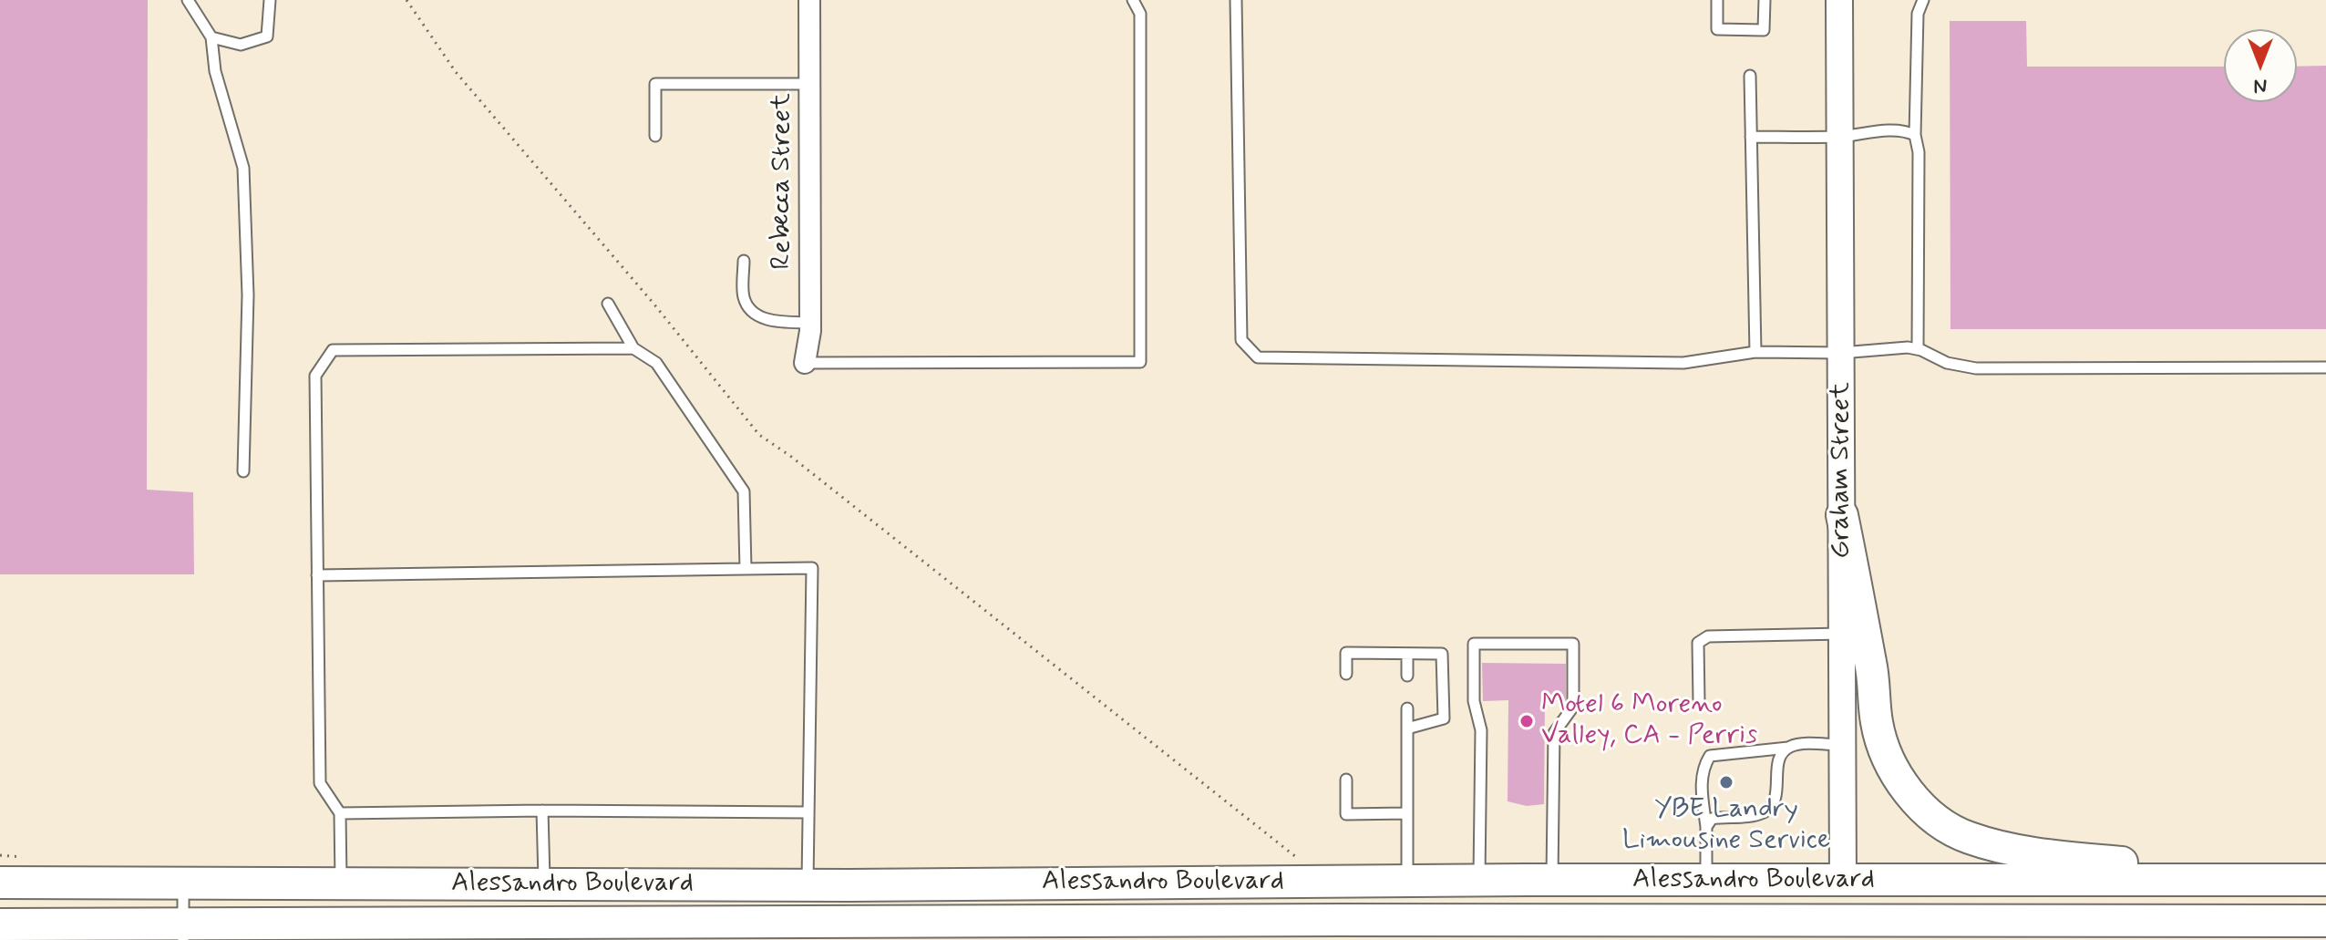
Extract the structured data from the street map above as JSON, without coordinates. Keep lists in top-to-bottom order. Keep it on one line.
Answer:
{"streets":{"main road":["Graham Street","Alessandro Boulevard"],"street":["Rebecca Street"]},"crossings":[["Graham Street","Alessandro Boulevard"]],"places":["Motel 6 Moreno Valley, CA - Perris","YBE Landry Limousine Service"],"north":"bottom"}
